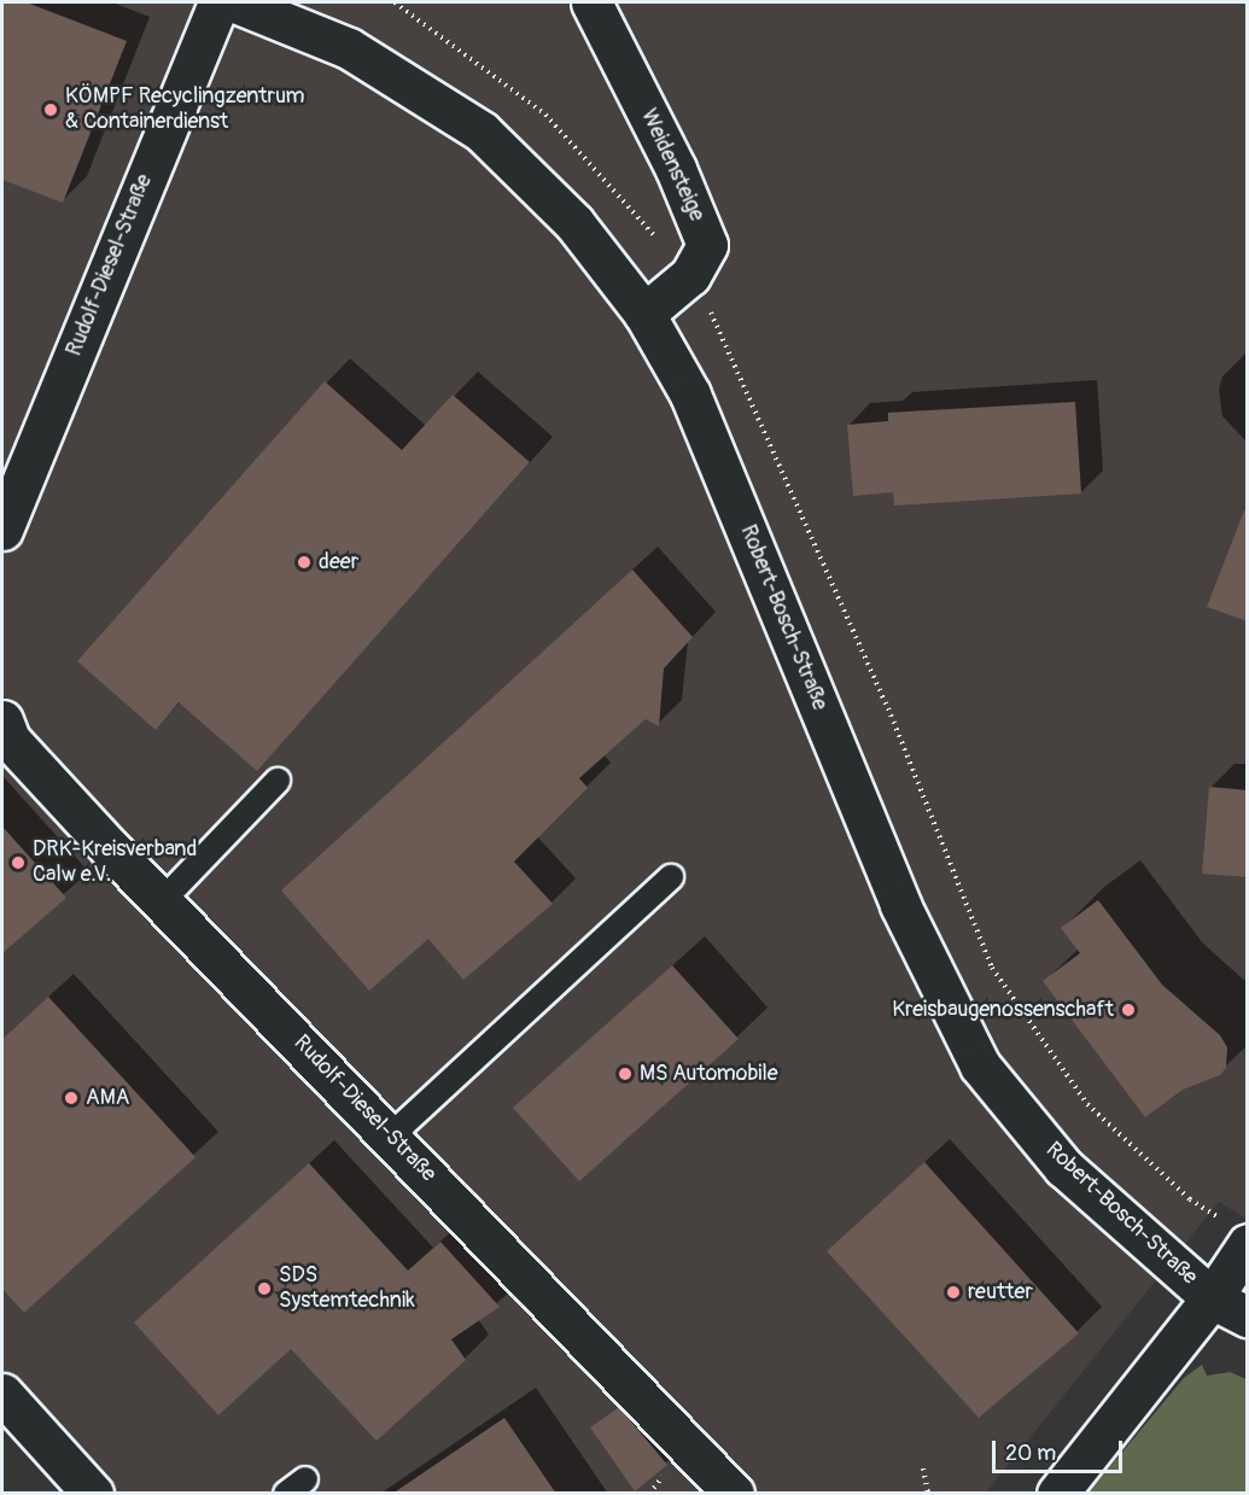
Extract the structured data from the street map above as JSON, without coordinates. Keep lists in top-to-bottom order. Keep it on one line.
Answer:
{"streets":{"street":["Weidensteige","Rudolf-Diesel-Straße","Robert-Bosch-Straße"]},"crossings":[["Weidensteige","Robert-Bosch-Straße"]],"places":["KÖMPF Recyclingzentrum & Containerdienst","deer","DRK-Kreisverband Calw e.V.","Kreisbaugenossenschaft","MS Automobile","AMA","SDS Systemtechnik","reutter"],"scale_bar":"20 m"}
